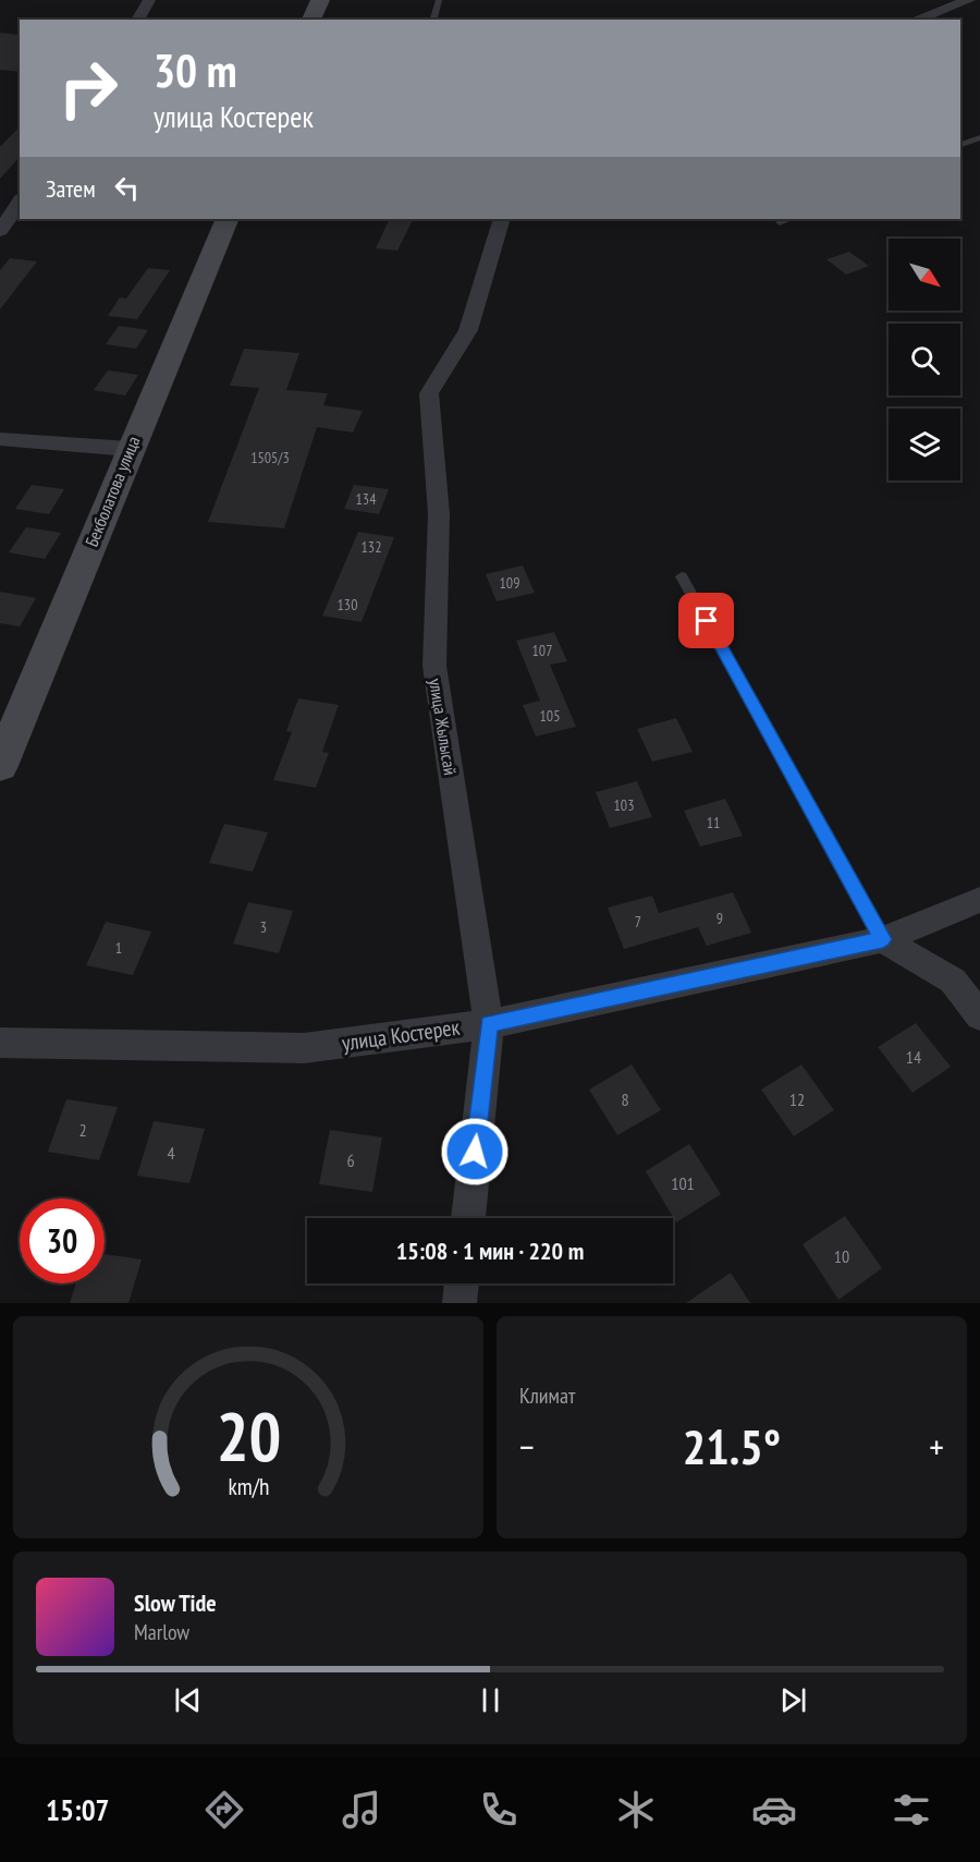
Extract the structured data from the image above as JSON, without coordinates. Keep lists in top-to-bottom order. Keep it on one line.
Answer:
{"streets":{"street":["Бекболатова улица","улица Жылысай","улица Костерек"]},"crossings":[["улица Жылысай","улица Костерек"]],"house_numbers":["1505/3","134","132","109","130","107","105","103","11","9","7","3","1","14","8","12","2","4","6","101","10"],"north":"bottom right","page":{"turn":["30 m","улица Костерек"],"then":"Затем","limit":"30","trip":"15:08 · 1 мин · 220 m","tile":"Климат","heat":["−","21.5°","+"],"song":["Slow Tide","Marlow"],"tabs":"15:07","gauge":["20","km/h"]}}
